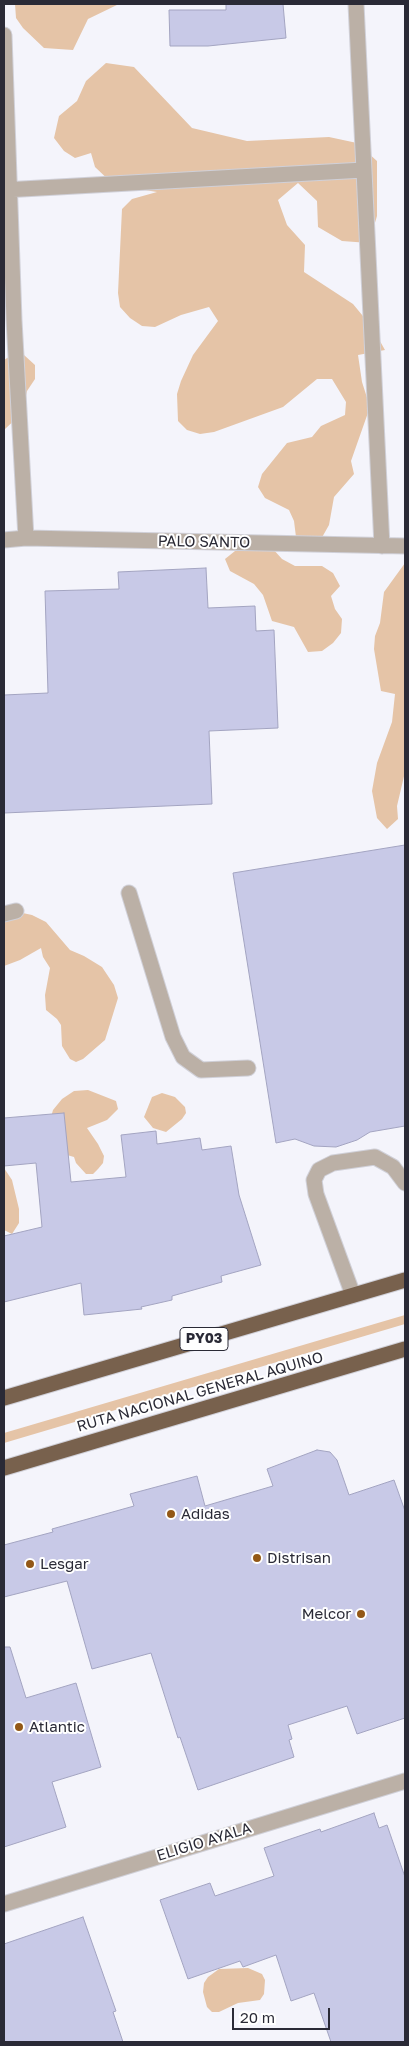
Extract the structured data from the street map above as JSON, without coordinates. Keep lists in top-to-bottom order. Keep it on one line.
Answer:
{"streets":{"highway":["PY03","RUTA NACIONAL GENERAL AQUINO"],"street":["PALO SANTO","ELIGIO AYALA"]},"places":["Adidas","Distrisan","Lesgar","Melcor","Atlantic"],"scale_bar":"20 m"}
